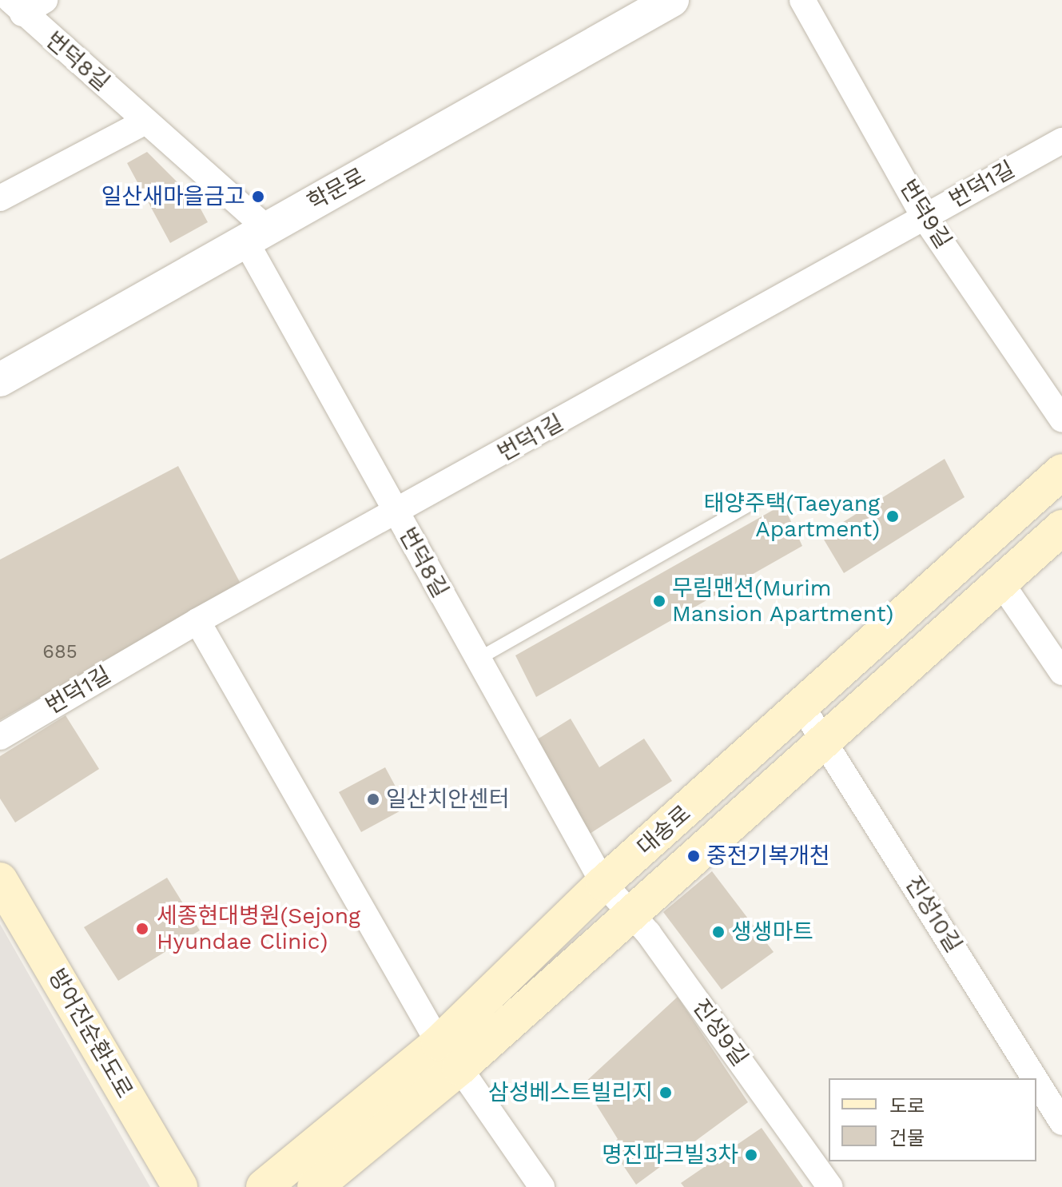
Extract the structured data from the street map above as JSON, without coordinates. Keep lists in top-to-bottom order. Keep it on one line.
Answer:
{"streets":{"main road":["대송로","방어진순환도로"],"street":["번덕8길","번덕1길","학문로","번덕9길","진성10길","진성9길"]},"crossings":[["번덕8길","번덕1길"],["번덕8길","학문로"],["번덕8길","대송로"],["번덕8길","진성9길"],["번덕1길","번덕9길"],["대송로","진성10길"],["대송로","진성9길"]],"places":["일산새마을금고","태양주택(Taeyang Apartment)","무림맨션(Murim Mansion Apartment)","일산치안센터","중전기복개천","세종현대병원(Sejong Hyundae Clinic)","생생마트","삼성베스트빌리지","명진파크빌3차"],"house_numbers":["685"],"legend":["도로","건물"]}
